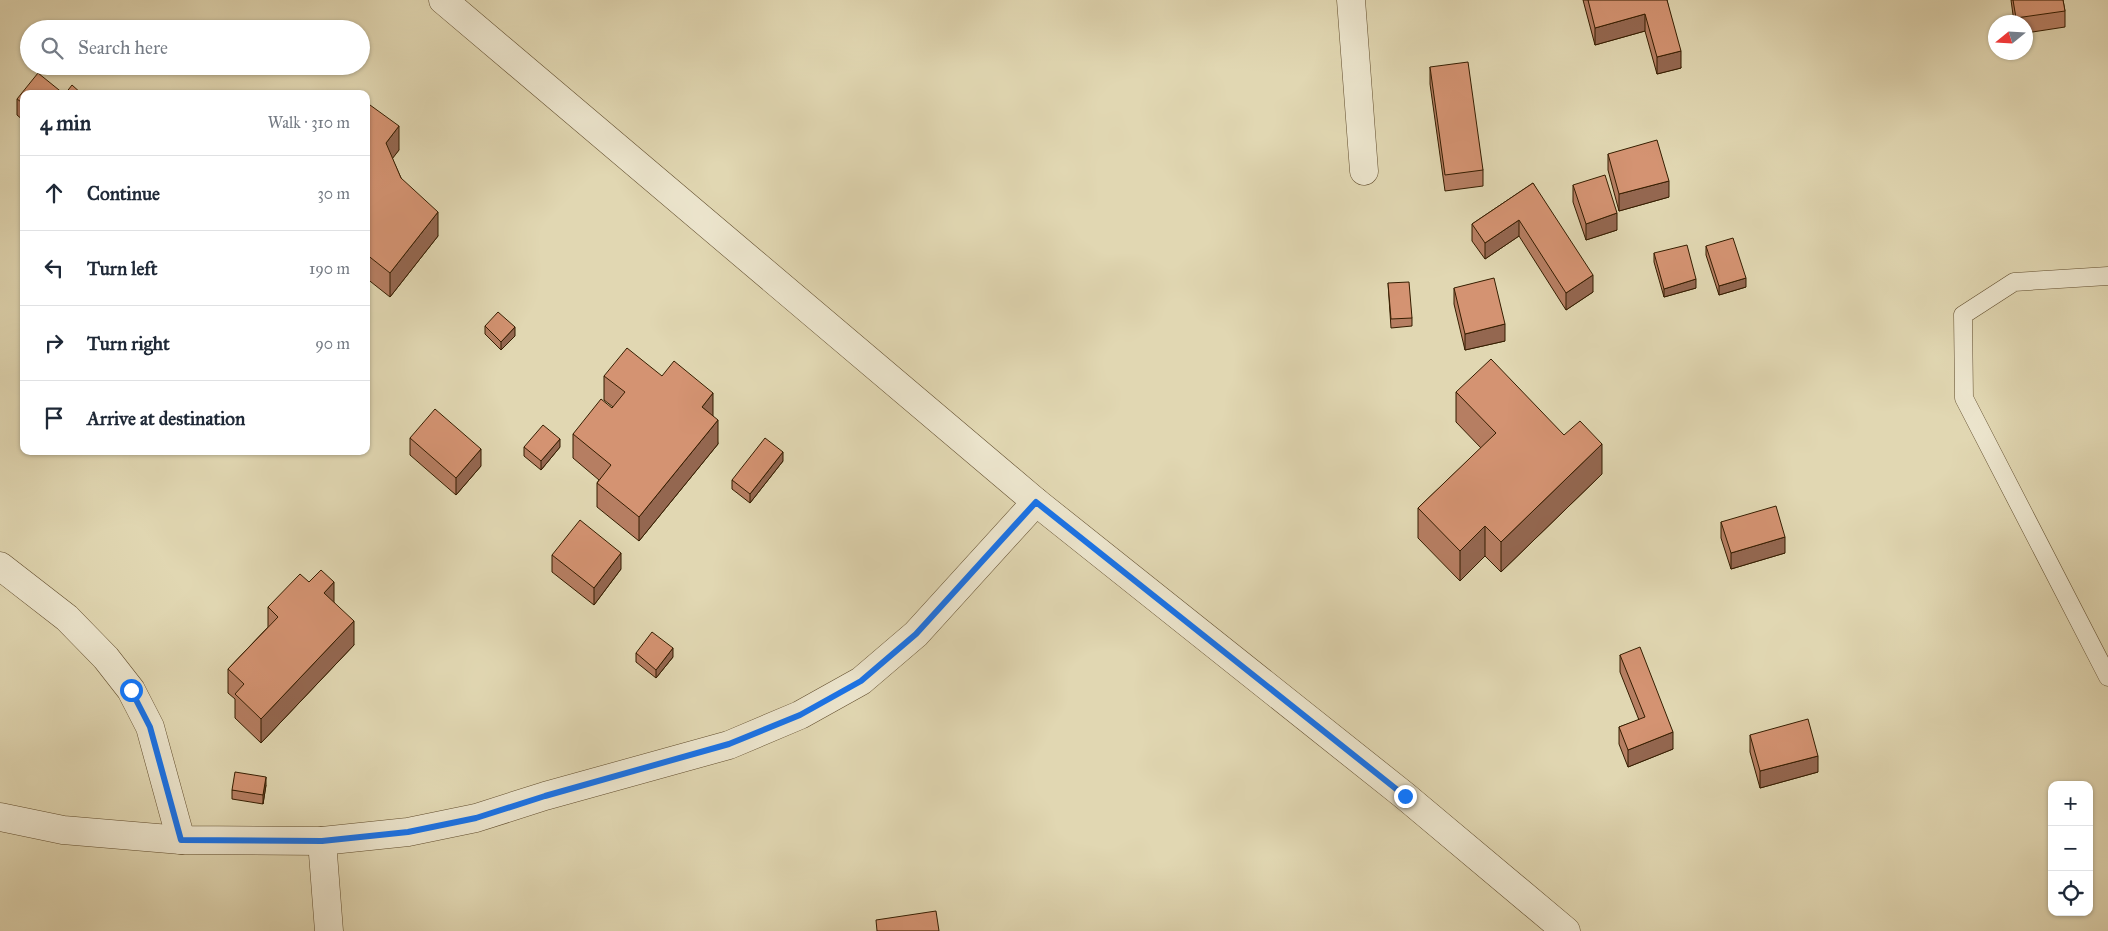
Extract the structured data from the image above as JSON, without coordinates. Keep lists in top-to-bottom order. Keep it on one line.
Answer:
{"north":"left","page":{"search":"Search here","heading":["4 min","Walk · 310 m"],"list":[["Continue","30 m"],["Turn left","190 m"],["Turn right","90 m"],"Arrive at destination"],"map_buttons":["+","−"]}}
